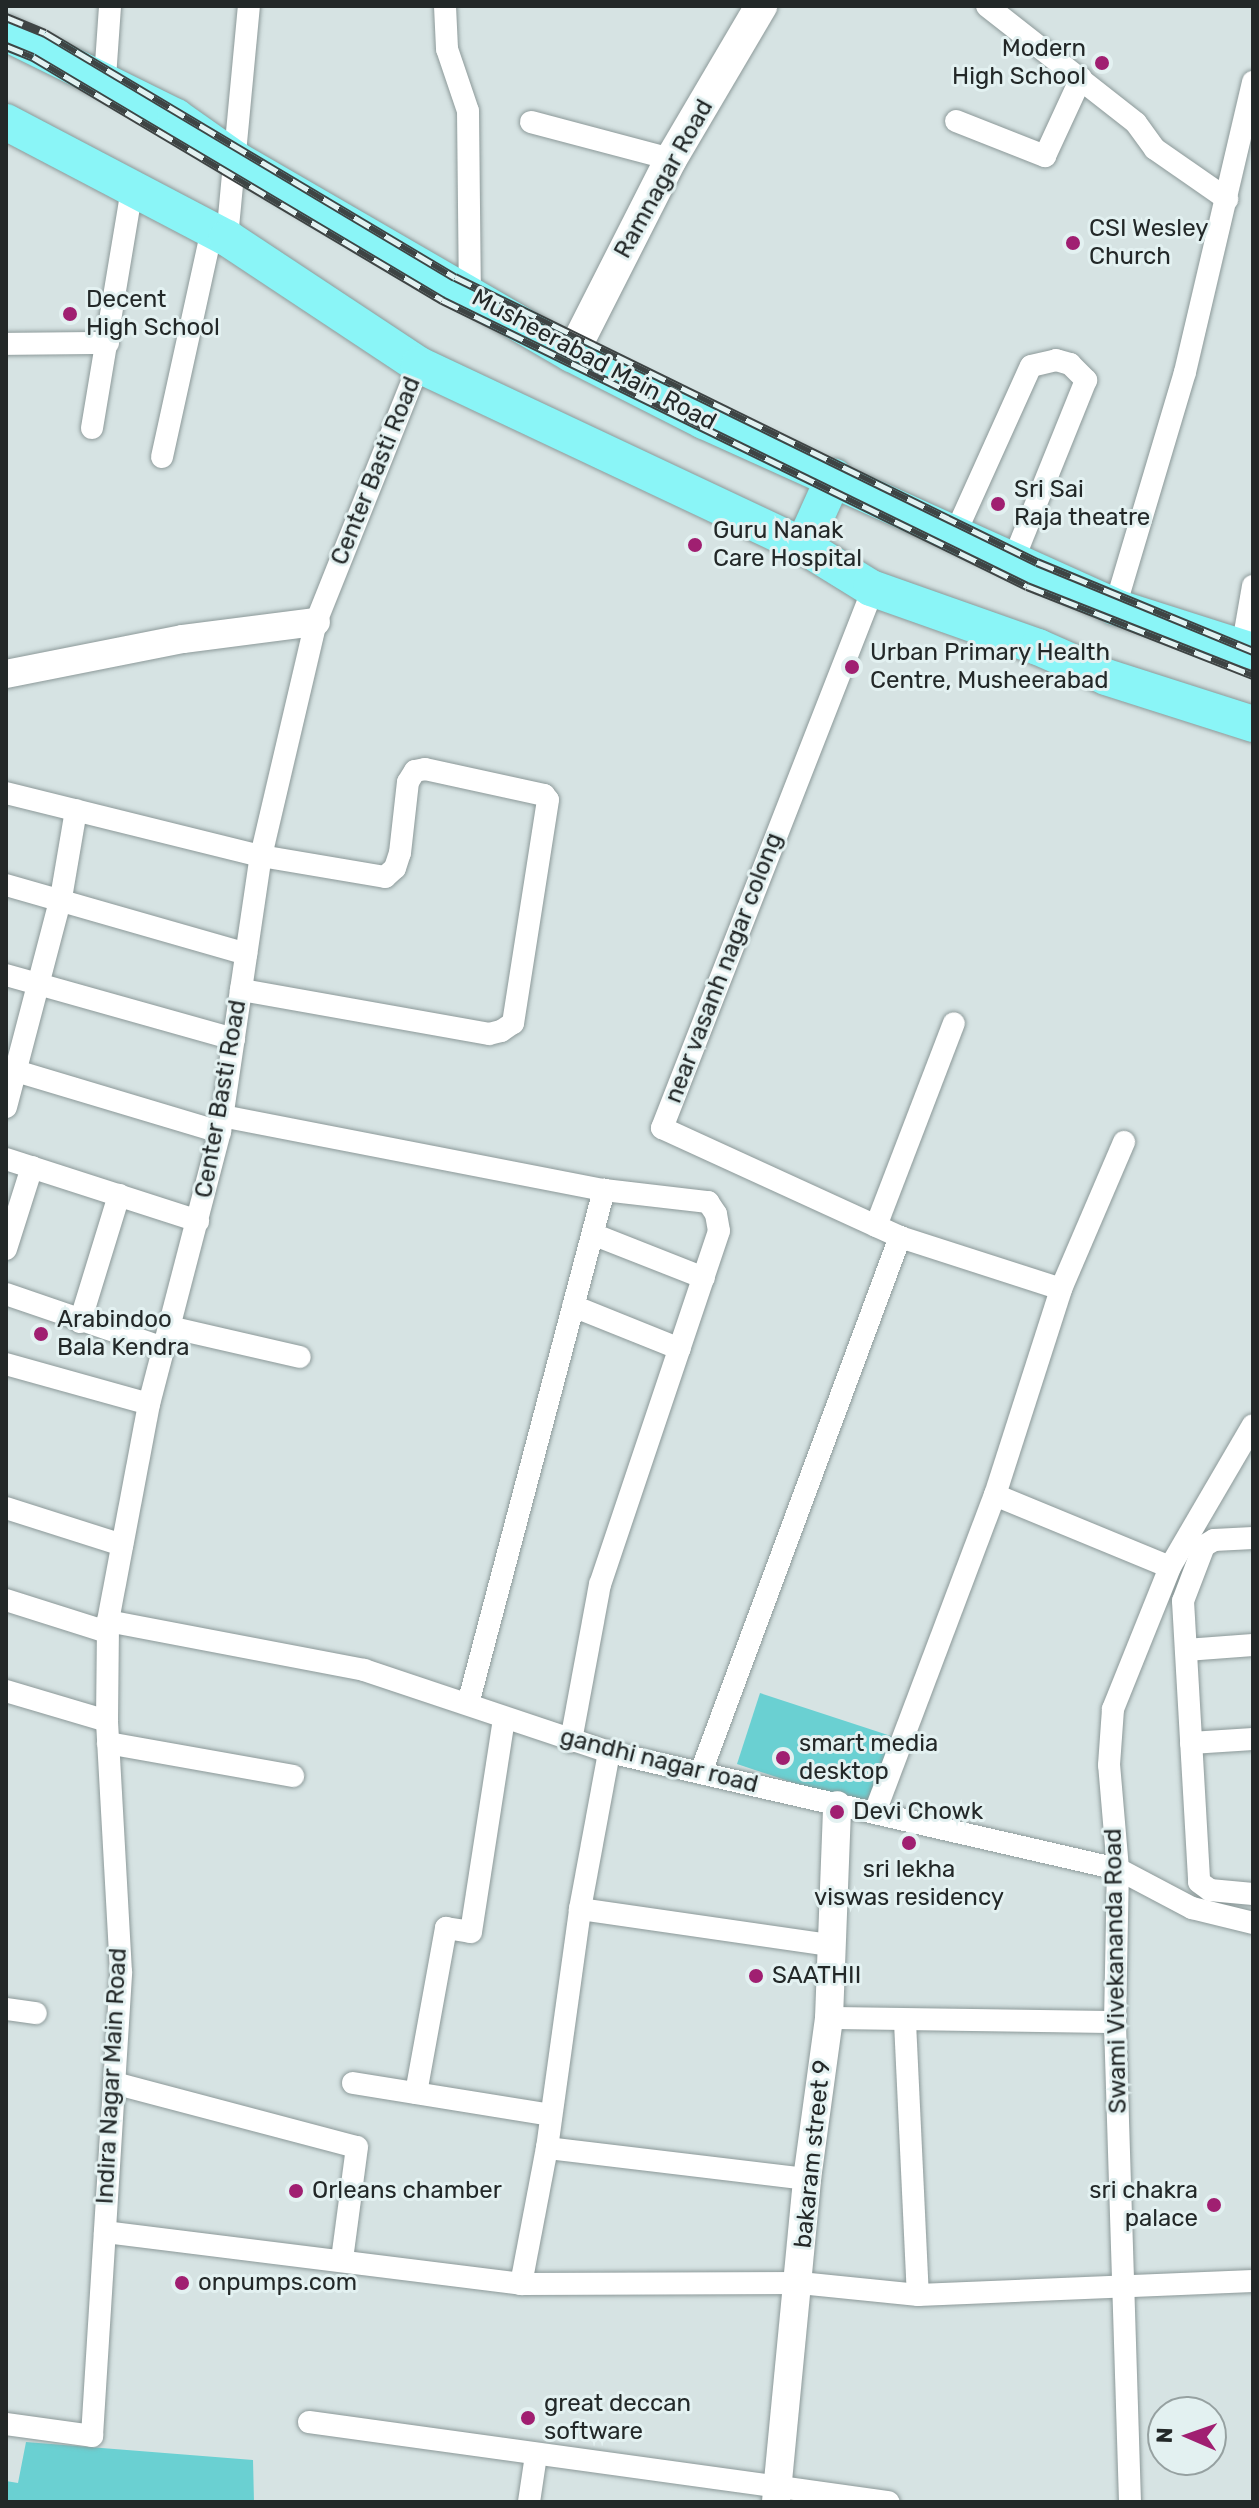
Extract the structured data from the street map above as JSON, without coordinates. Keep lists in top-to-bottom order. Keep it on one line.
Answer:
{"streets":{"main road":["Ramnagar Road","Musheerabad Main Road"],"street":["Center Basti Road","near vasanh nagar colong","gandhi nagar road","Swami Vivekananda Road","Indira Nagar Main Road","bakaram street 9"]},"crossings":[["Ramnagar Road","Musheerabad Main Road"],["Center Basti Road","gandhi nagar road"],["Center Basti Road","Indira Nagar Main Road"],["gandhi nagar road","Swami Vivekananda Road"],["gandhi nagar road","Indira Nagar Main Road"],["gandhi nagar road","bakaram street 9"]],"places":["Modern High School","CSI Wesley Church","Decent High School","Sri Sai Raja theatre","Guru Nanak Care Hospital","Urban Primary Health Centre, Musheerabad","Arabindoo Bala Kendra","smart media desktop","Devi Chowk","sri lekha viswas residency","SAATHII","Orleans chamber","sri chakra palace","onpumps.com","great deccan software"],"north":"left"}
